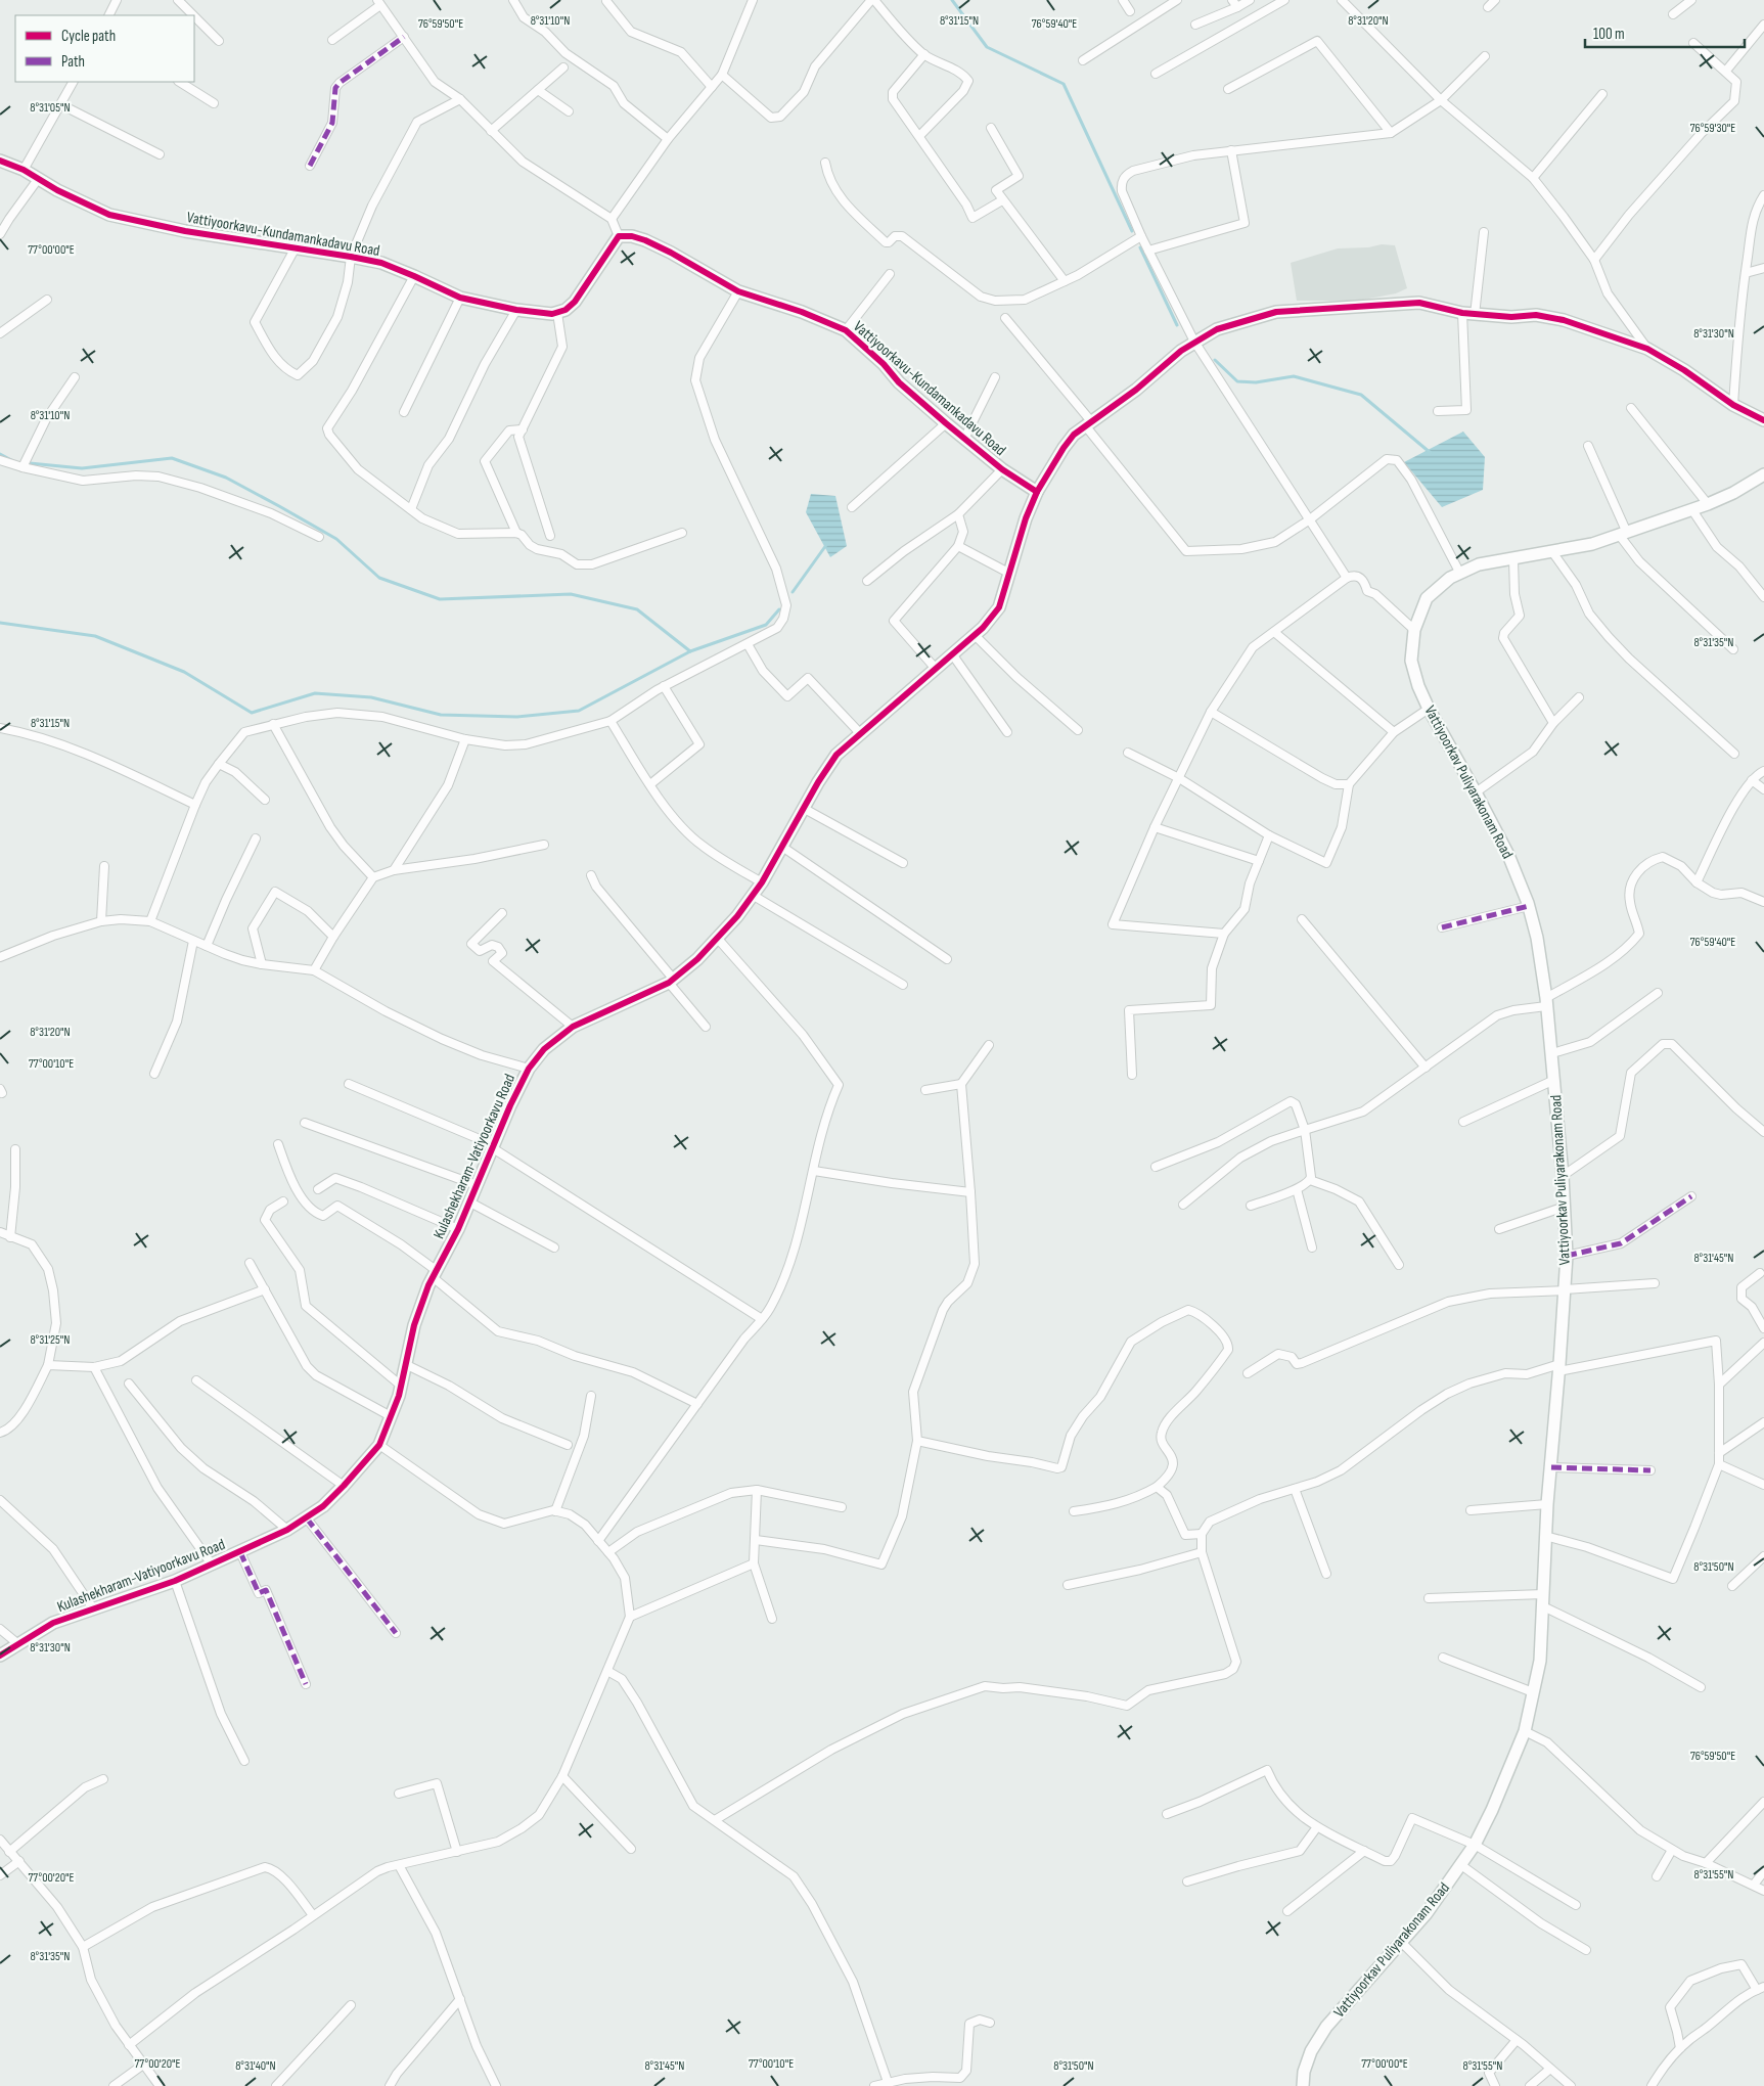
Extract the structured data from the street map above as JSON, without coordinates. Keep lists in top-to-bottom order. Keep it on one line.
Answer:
{"streets":{"street":["Vattiyoorkavu-Kundamankadavu Road","Vattiyoorkav Puliyarakonam Road","Kulashekharam-Vatiyoorkavu Road"]},"crossings":[["Vattiyoorkavu-Kundamankadavu Road","Kulashekharam-Vatiyoorkavu Road"]],"legend":["Cycle path","Path"],"scale_bar":"100 m","coordinates":["8°31'10\"N","8°31'15\"N","8°31'20\"N","76°59'50\"E","76°59'40\"E","8°31'05\"N","76°59'30\"E","77°00'00\"E","8°31'30\"N","8°31'35\"N","77°00'10\"E","8°31'45\"N","8°31'25\"N","8°31'50\"N","8°31'55\"N","77°00'20\"E","8°31'40\"N"]}
